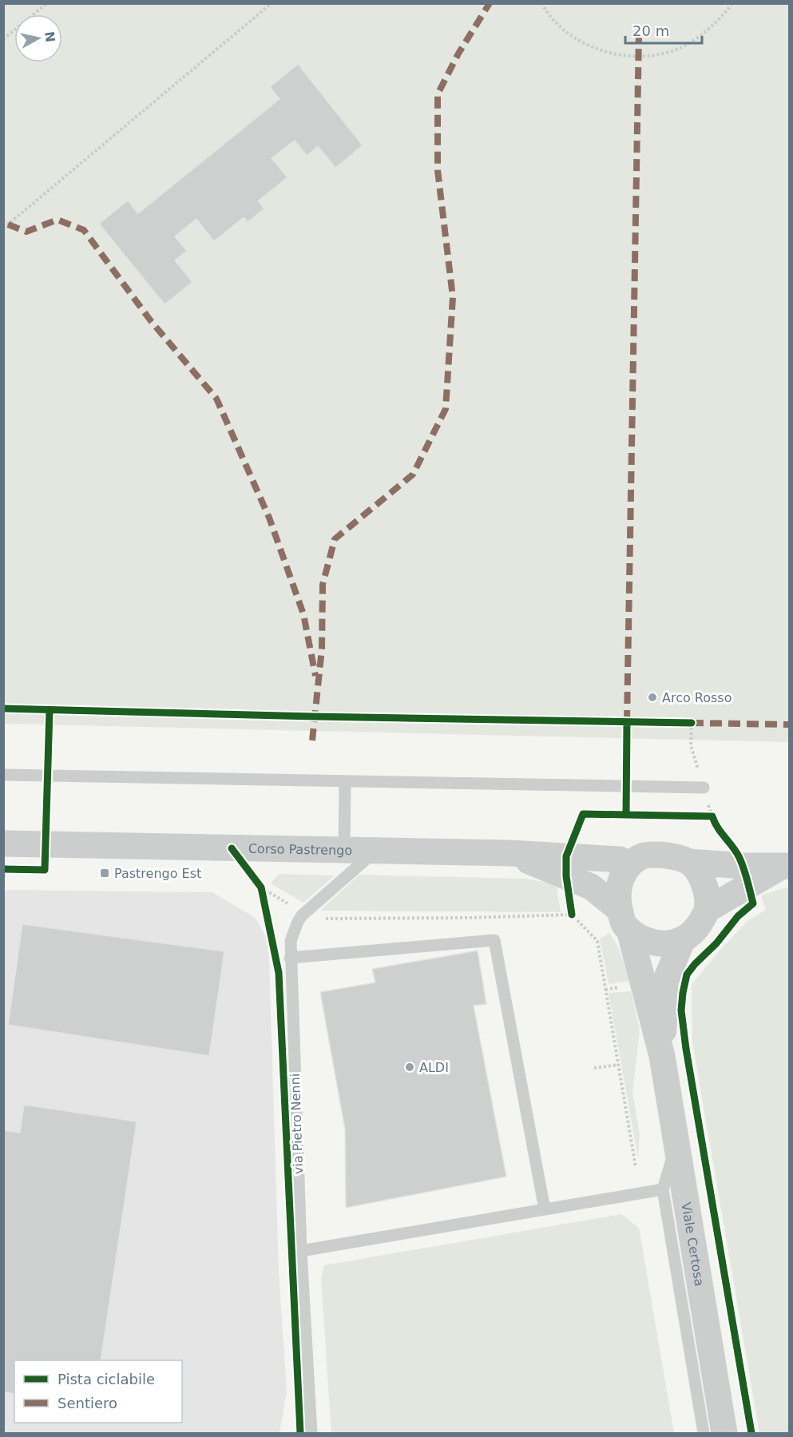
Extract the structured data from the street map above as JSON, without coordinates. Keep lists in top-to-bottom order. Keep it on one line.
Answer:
{"streets":{"street":["Corso Pastrengo","Viale Certosa"],"lane":["via Pietro Nenni"]},"crossings":[["Corso Pastrengo","via Pietro Nenni"],["Corso Pastrengo","Viale Certosa"]],"places":{"other":["Arco Rosso","ALDI"],"transit":["Pastrengo Est"]},"legend":["Pista ciclabile","Sentiero"],"scale_bar":"20 m","north":"right"}
